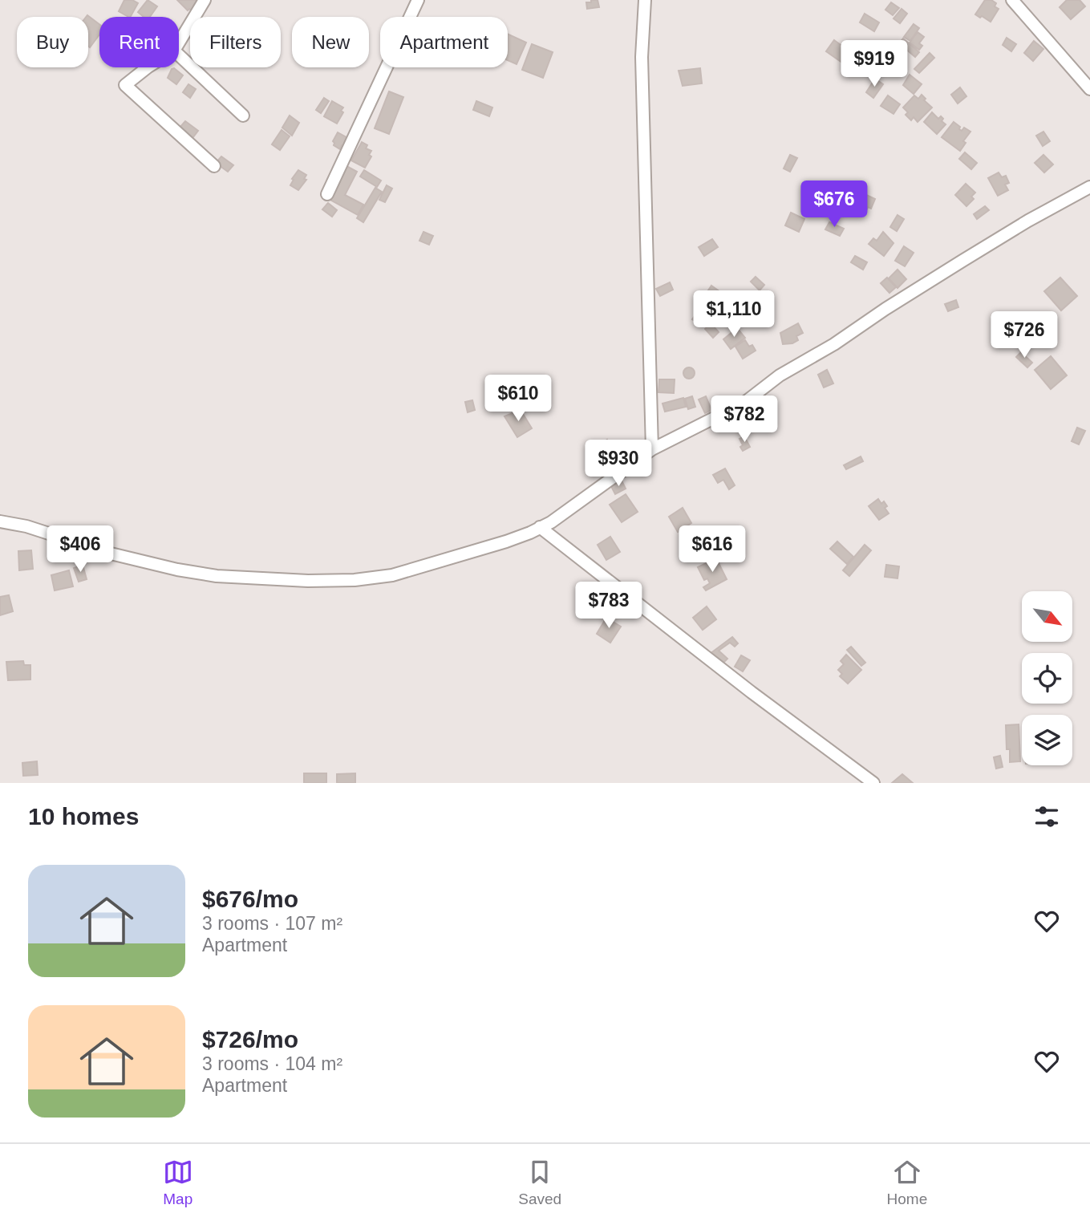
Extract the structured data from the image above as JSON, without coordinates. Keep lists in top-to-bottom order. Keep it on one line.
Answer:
{"north":"bottom right","page":{"chip":["Buy","Rent","Filters","New","Apartment"],"price":["$919","$676","$1,110","$726","$610","$782","$930","$406","$616","$783"],"heading":"10 homes","list":[{"name":"$676/mo","note":"3 rooms · 107 m² · Apartment"},{"name":"$726/mo","note":"3 rooms · 104 m² · Apartment"}],"tabs":["Map","Saved","Home"]}}
